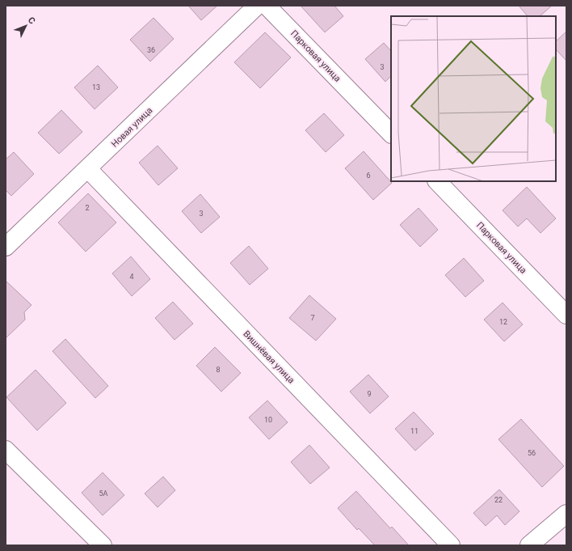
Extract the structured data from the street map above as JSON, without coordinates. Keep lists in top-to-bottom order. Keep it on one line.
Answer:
{"streets":{"street":["Парковая улица","Новая улица","Вишнёвая улица"]},"crossings":[["Новая улица","Вишнёвая улица"]],"house_numbers":["36","3","13","6","2","3","4","7","12","8","9","10","11","56","5А","22"],"north":"top right"}
